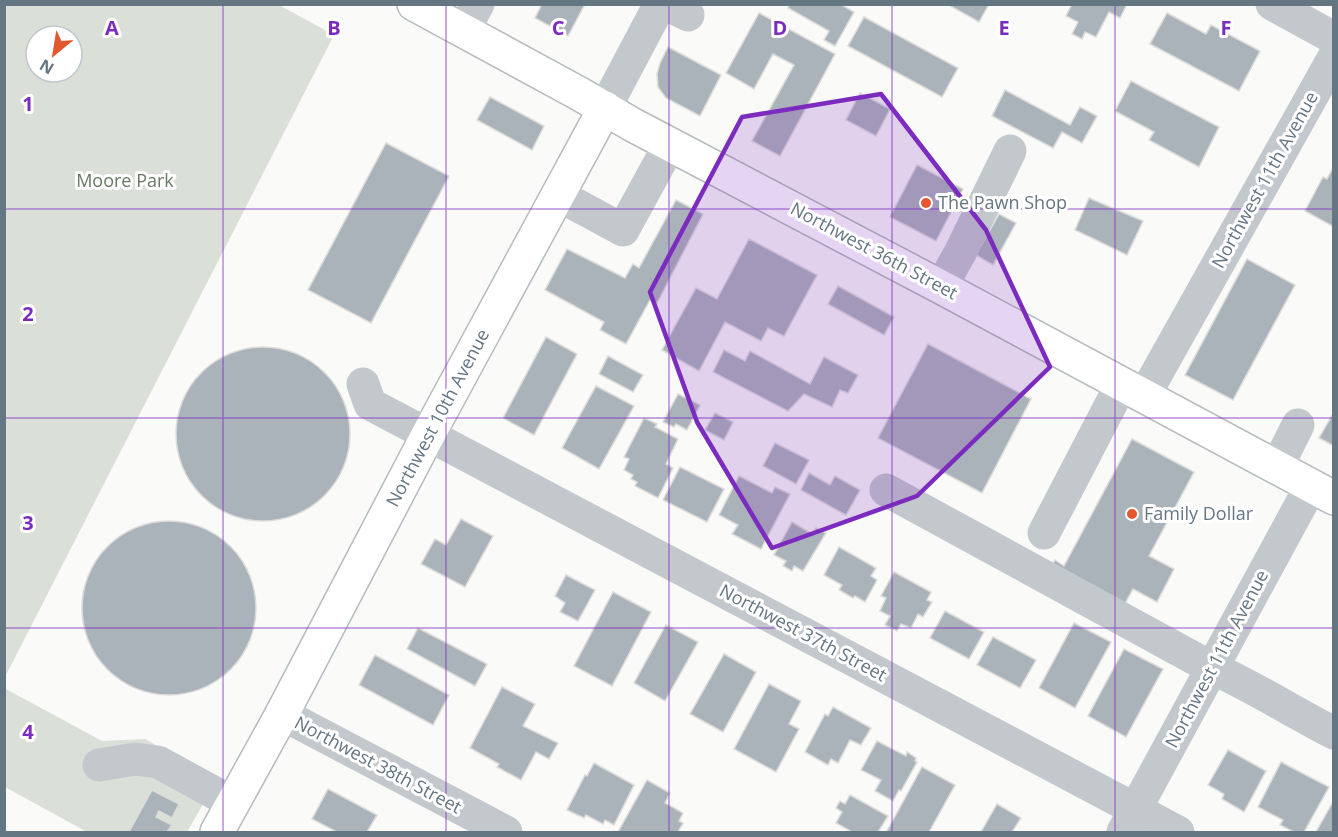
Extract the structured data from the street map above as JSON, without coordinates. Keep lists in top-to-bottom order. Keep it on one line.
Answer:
{"streets":{"main road":["Northwest 36th Street","Northwest 10th Avenue"],"street":["Northwest 11th Avenue","Northwest 37th Street","Northwest 38th Street"]},"crossings":[["Northwest 11th Avenue","Northwest 36th Street"],["Northwest 11th Avenue","Northwest 37th Street"],["Northwest 36th Street","Northwest 10th Avenue"],["Northwest 10th Avenue","Northwest 37th Street"],["Northwest 10th Avenue","Northwest 38th Street"]],"parks":["Moore Park"],"places":["The Pawn Shop","Family Dollar"],"north":"bottom left","grid":{"columns":["A","B","C","D","E","F"],"rows":["1","2","3","4"]}}
